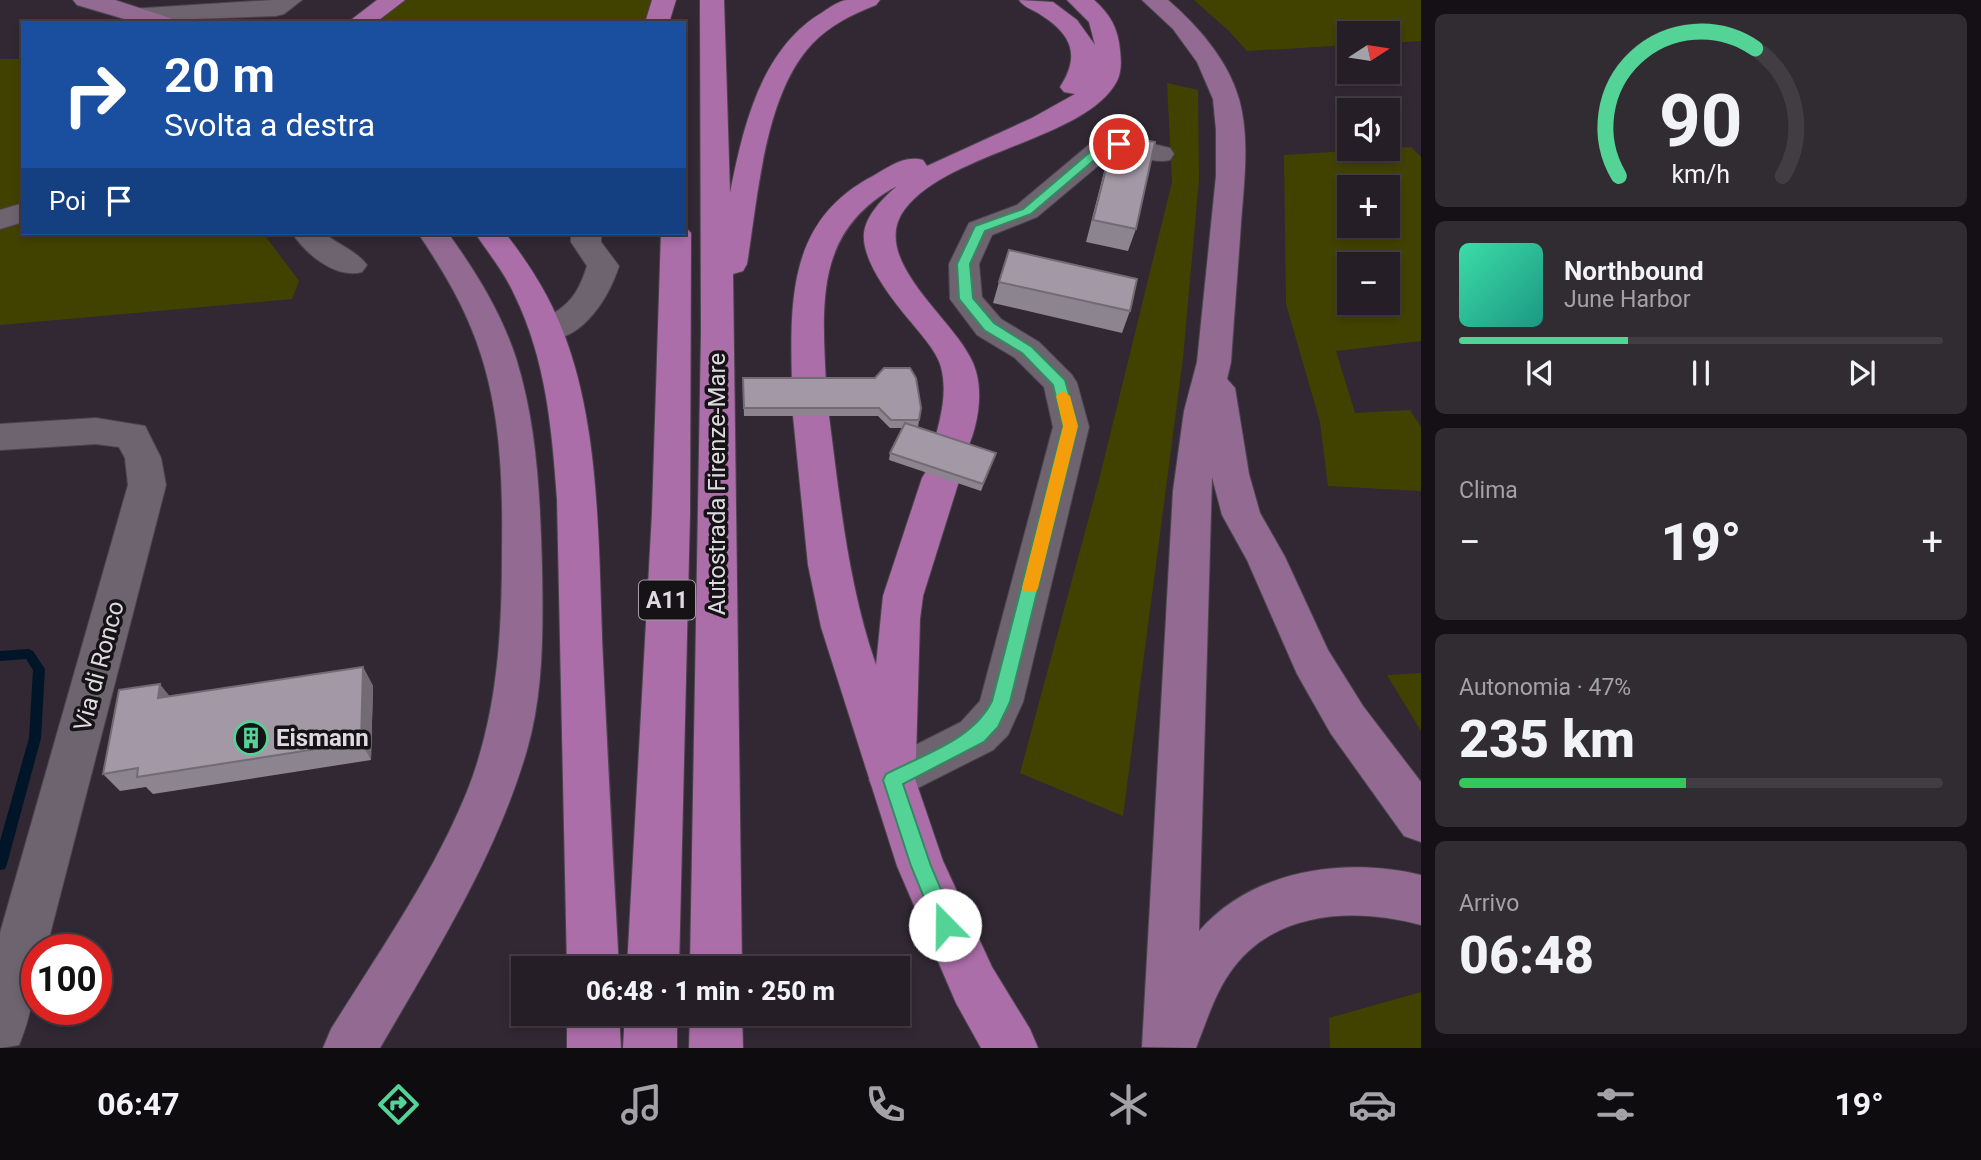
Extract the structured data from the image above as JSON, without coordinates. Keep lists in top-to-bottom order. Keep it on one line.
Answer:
{"streets":{"highway":["Autostrada Firenze-Mare","A11"],"street":["Via di Ronco"]},"places":{"building":["Eismann"]},"north":"right","page":{"map_buttons":["+","−"],"turn":["20 m","Svolta a destra"],"then":"Poi","song":["Northbound","June Harbor"],"tile":["Clima",["Autonomia · 47%","235 km"],["Arrivo","06:48"]],"heat":["−","19°","+"],"limit":"100","trip":"06:48 · 1 min · 250 m","tabs":["06:47","19°"],"gauge":["90","km/h"]}}
